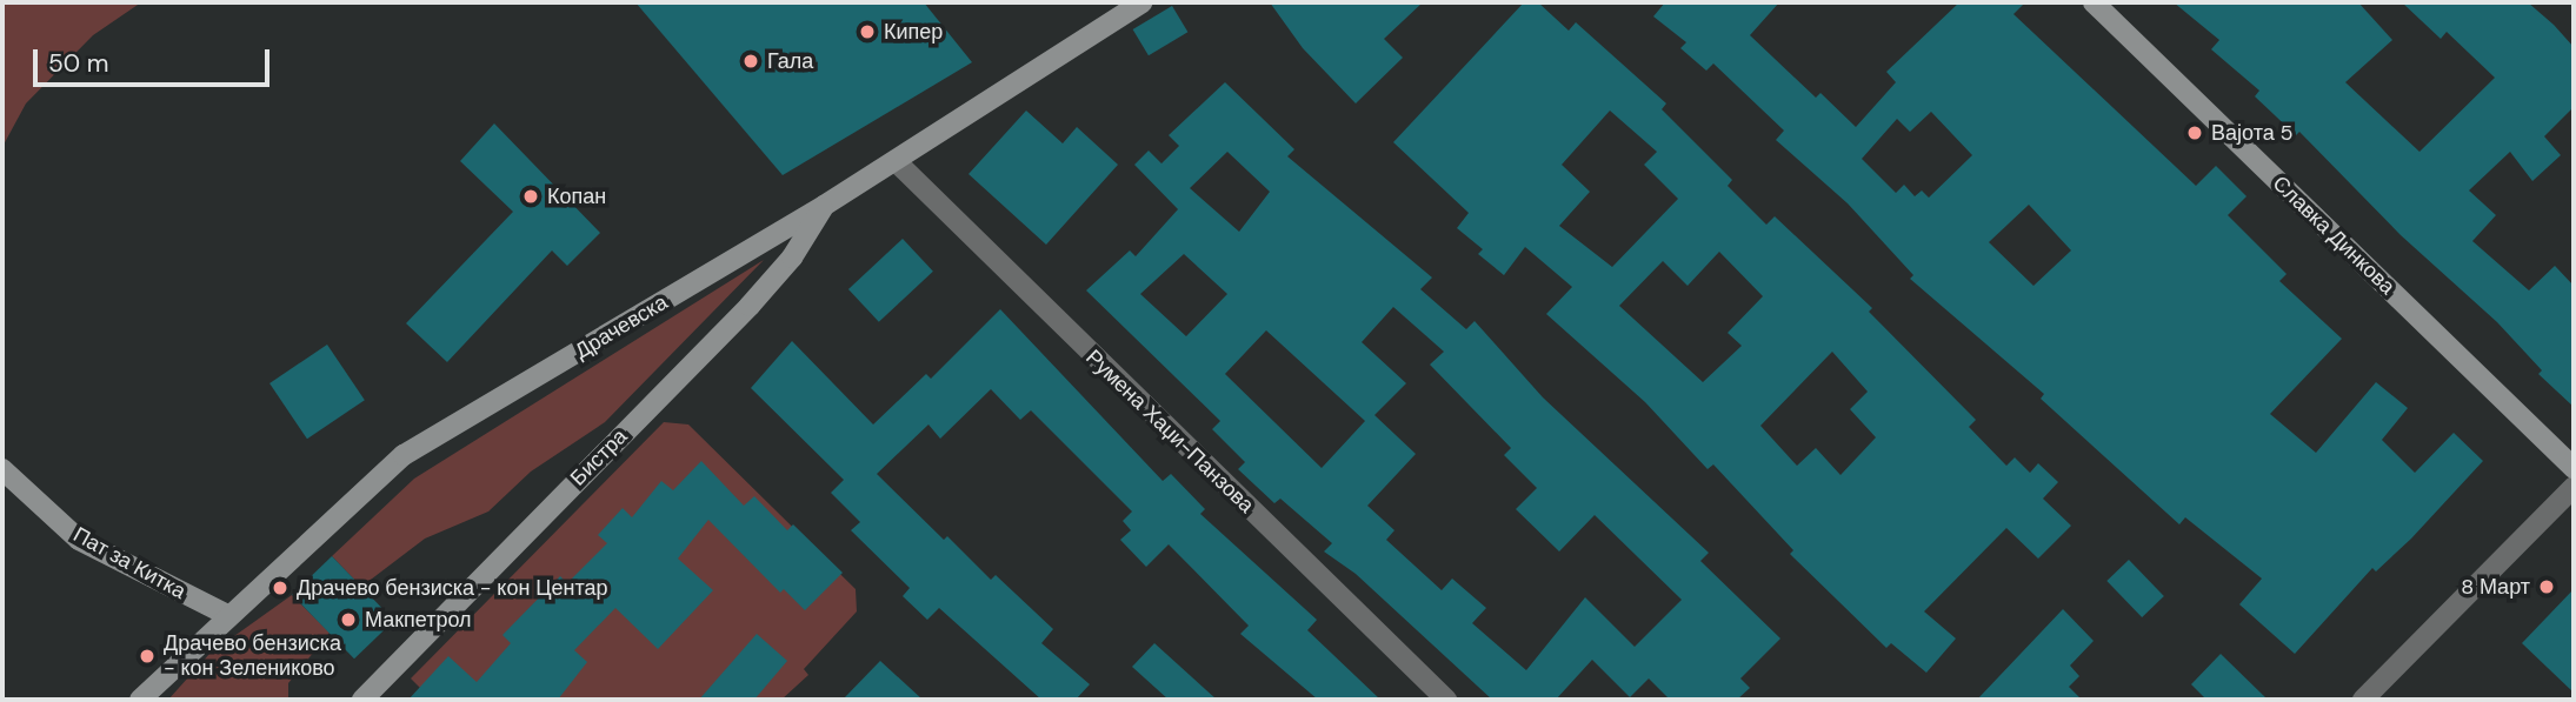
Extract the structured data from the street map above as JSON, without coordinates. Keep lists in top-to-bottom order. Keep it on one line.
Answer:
{"streets":{"street":["Славка Динкова","Драчевска","Румена Хаџи-Панзова","Бистра","Пат за Китка"]},"crossings":[["Драчевска","Румена Хаџи-Панзова"],["Драчевска","Бистра"],["Драчевска","Пат за Китка"]],"places":["Кипер","Гала","Вајота 5","Копан","8 Март","Драчево бензиска - кон Центар","Макпетрол","Драчево бензиска - кон Зелениково"],"scale_bar":"50 m"}
